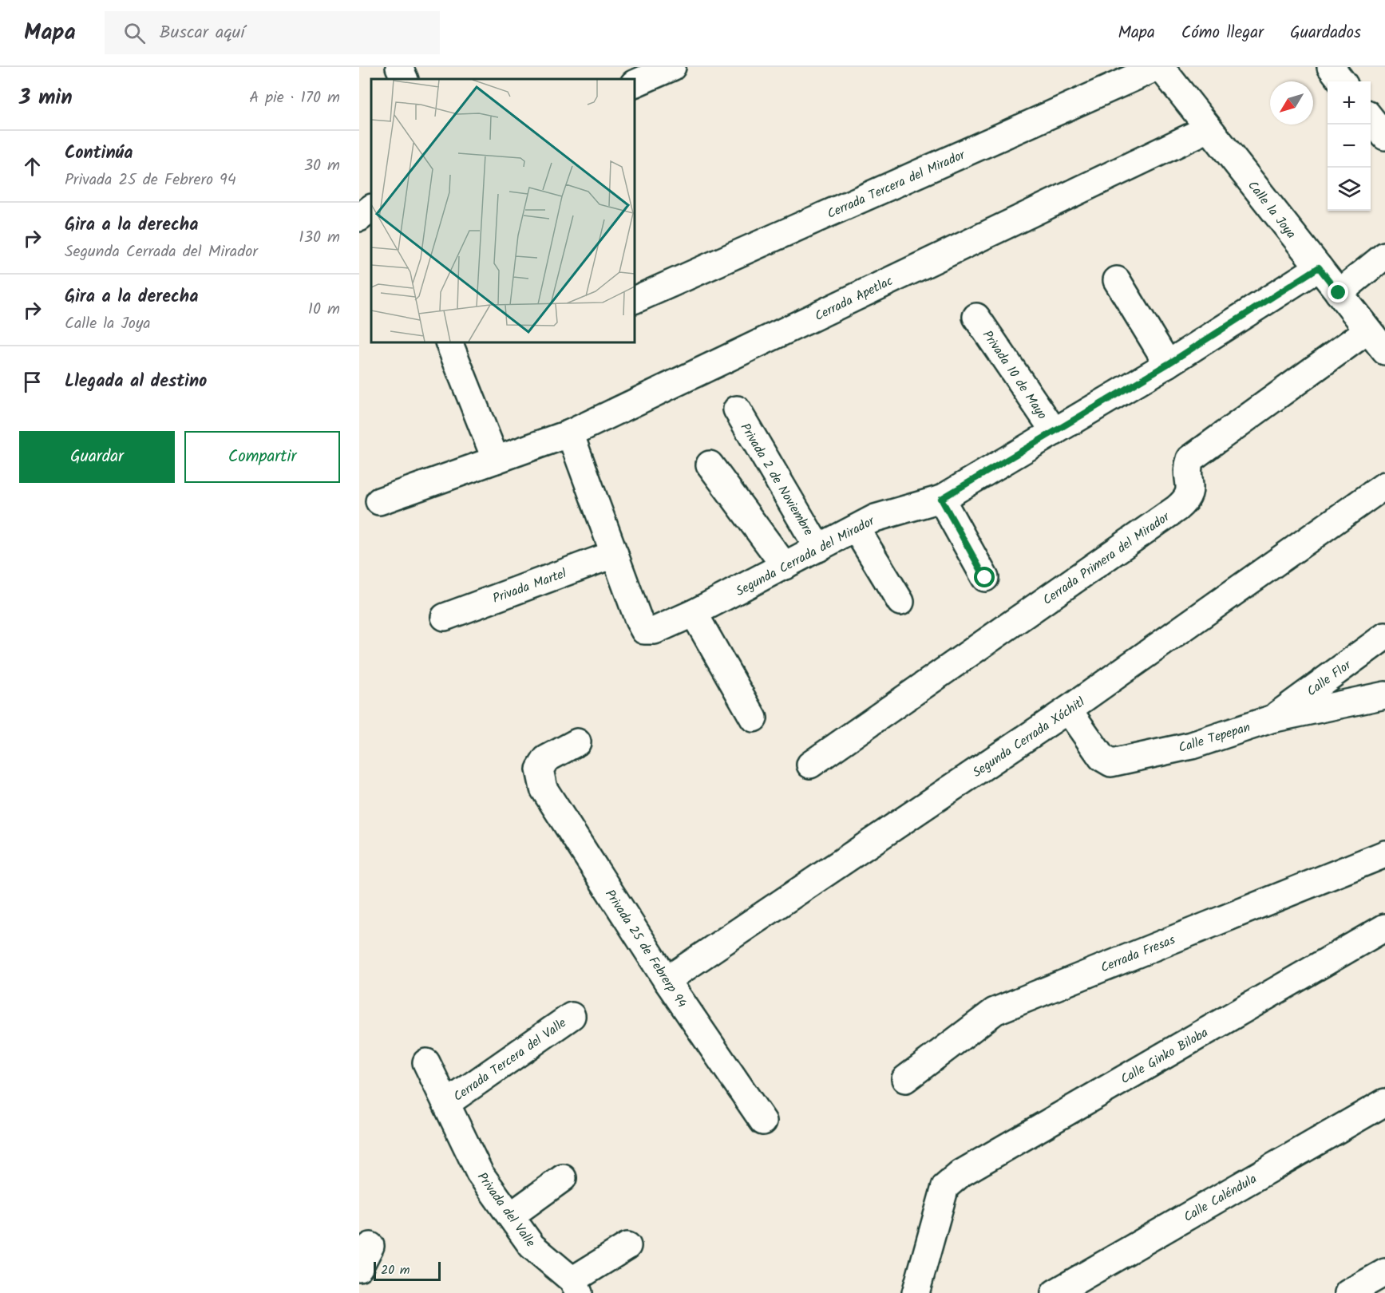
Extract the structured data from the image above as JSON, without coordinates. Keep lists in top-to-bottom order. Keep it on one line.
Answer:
{"streets":{"street":["Cerrada Tercera del Mirador","Calle la Joya","Cerrada Apetlac","Privada 10 de Mayo","Privada 2 de Noviembre","Segunda Cerrada del Mirador","Cerrada Primera del Mirador","Privada Martel","Calle Flor","Segunda Cerrada Xóchitl","Calle Tepepan","Privada 25 de Febrerp 94","Cerrada Fresas","Calle Ginko Biloba","Cerrada Tercera del Valle","Calle Caléndula","Privada del Valle"]},"crossings":[["Cerrada Tercera del Mirador","Calle la Joya"],["Calle la Joya","Cerrada Apetlac"],["Calle la Joya","Segunda Cerrada del Mirador"],["Calle la Joya","Cerrada Primera del Mirador"],["Cerrada Apetlac","Segunda Cerrada del Mirador"],["Privada 10 de Mayo","Segunda Cerrada del Mirador"],["Privada 2 de Noviembre","Segunda Cerrada del Mirador"],["Segunda Cerrada del Mirador","Privada Martel"],["Calle Flor","Calle Tepepan"],["Segunda Cerrada Xóchitl","Calle Tepepan"],["Segunda Cerrada Xóchitl","Privada 25 de Febrerp 94"],["Cerrada Tercera del Valle","Privada del Valle"]],"scale_bar":"20 m","north":"bottom left","page":{"header":"Mapa","search":"Buscar aquí","nav":["Mapa","Cómo llegar","Guardados"],"heading":["3 min","A pie · 170 m"],"map_buttons":["+","−"],"list":[["Continúa","Privada 25 de Febrero 94","30 m"],["Gira a la derecha","Segunda Cerrada del Mirador","130 m"],["Gira a la derecha","Calle la Joya","10 m"],"Llegada al destino"],"buttons":["Guardar","Compartir"],"scale":"20 m"}}
